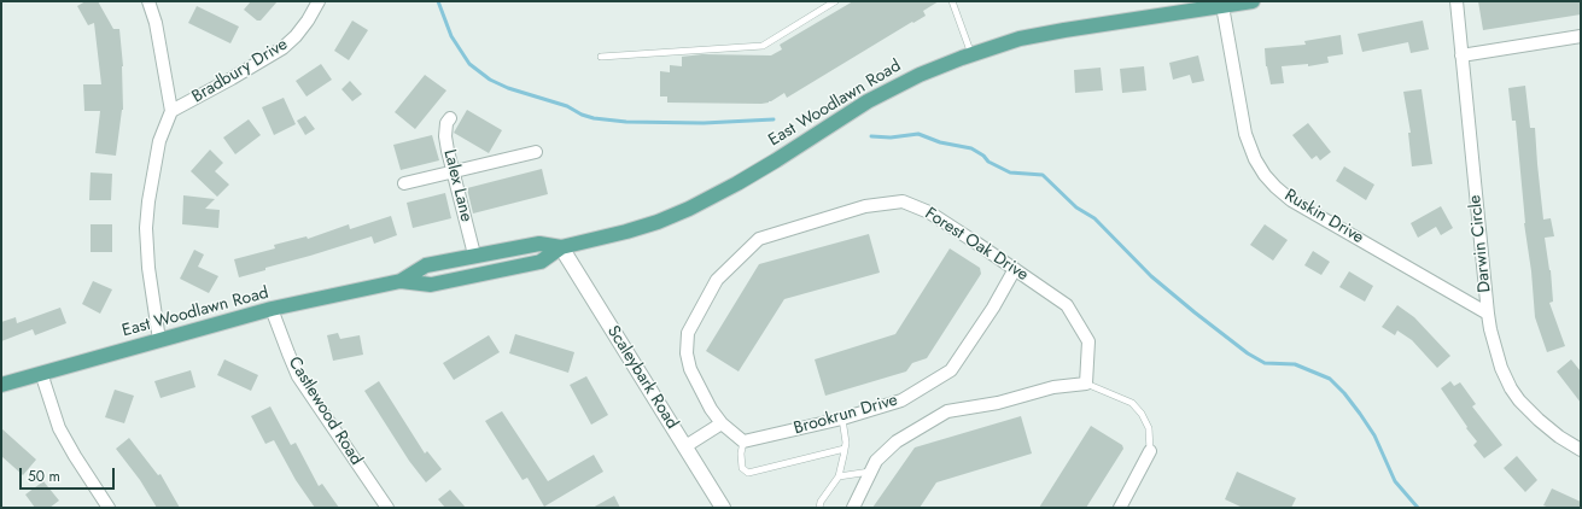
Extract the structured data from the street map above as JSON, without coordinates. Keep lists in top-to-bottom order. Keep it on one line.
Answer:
{"streets":{"main road":["East Woodlawn Road"],"street":["Bradbury Drive","Lalex Lane","Ruskin Drive","Darwin Circle","Forest Oak Drive","Scaleybark Road","Castlewood Road","Brookrun Drive"]},"crossings":[["East Woodlawn Road","Lalex Lane"],["East Woodlawn Road","Ruskin Drive"],["East Woodlawn Road","Scaleybark Road"],["East Woodlawn Road","Castlewood Road"],["Ruskin Drive","Darwin Circle"],["Forest Oak Drive","Brookrun Drive"]],"scale_bar":"50 m"}
